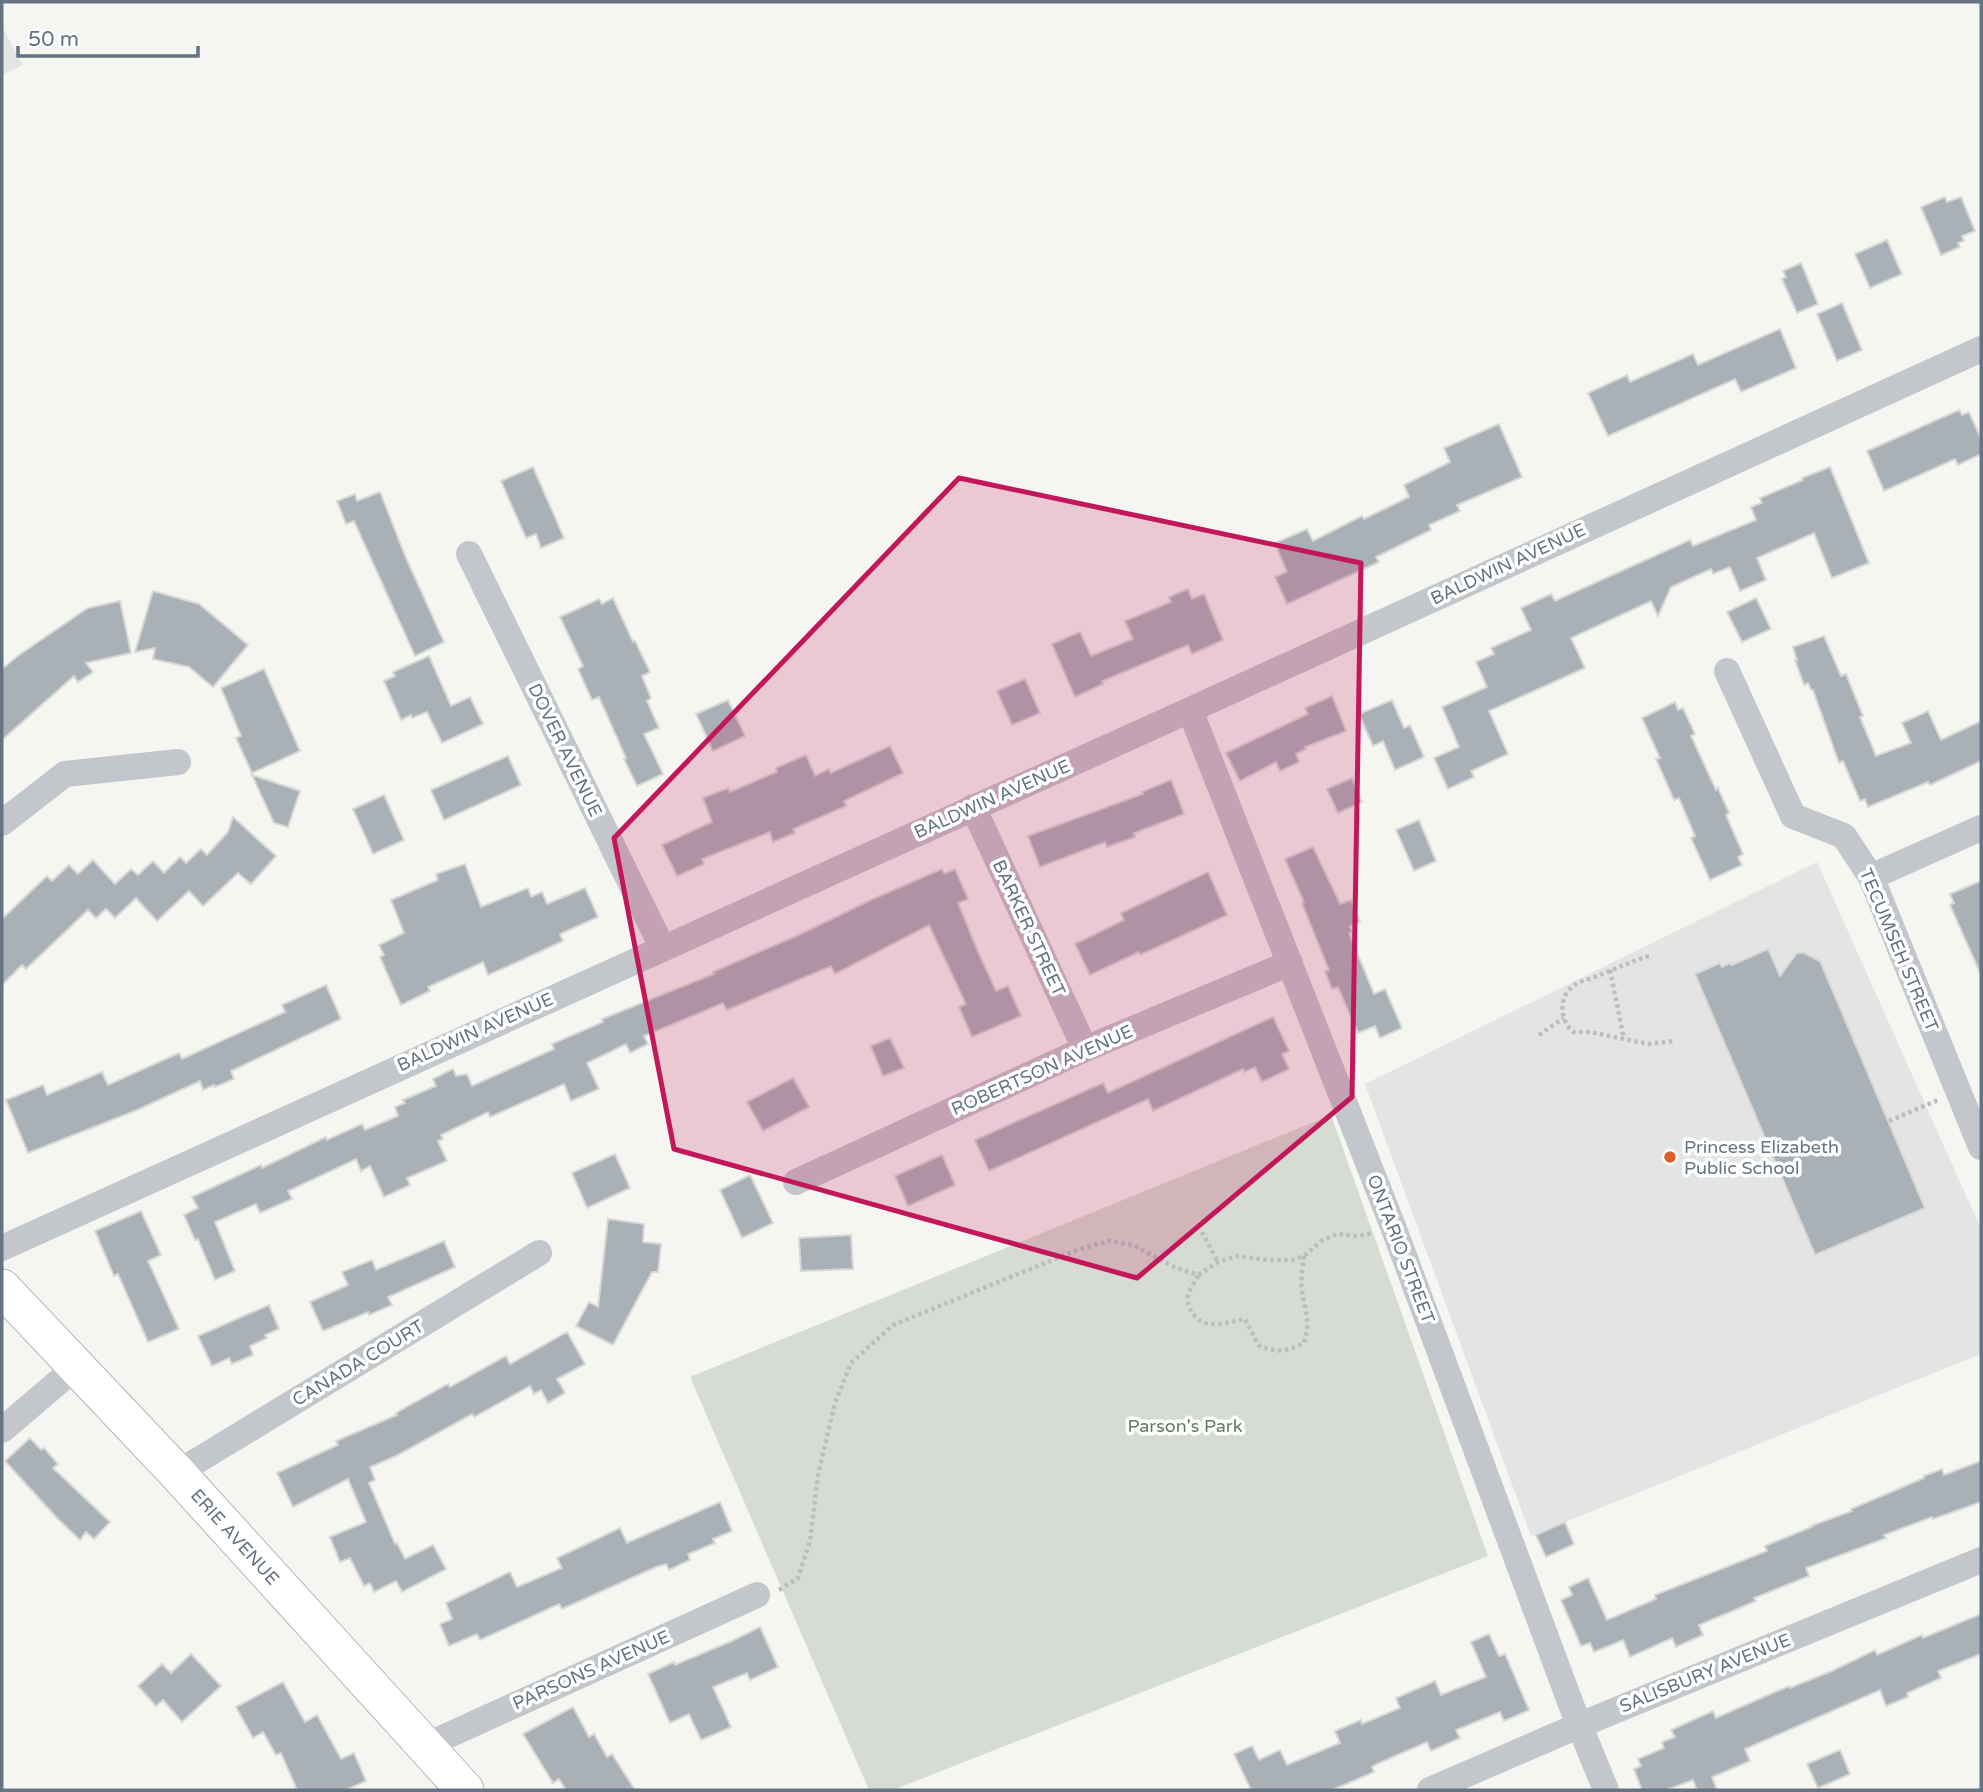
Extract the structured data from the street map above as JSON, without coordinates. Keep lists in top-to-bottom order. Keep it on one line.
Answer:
{"streets":{"main road":["ERIE AVENUE"],"street":["BALDWIN AVENUE","DOVER AVENUE","BARKER STREET","TECUMSEH STREET","ROBERTSON AVENUE","ONTARIO STREET","CANADA COURT","PARSONS AVENUE","SALISBURY AVENUE"]},"crossings":[["BALDWIN AVENUE","DOVER AVENUE"],["BALDWIN AVENUE","BARKER STREET"],["BALDWIN AVENUE","ONTARIO STREET"],["BARKER STREET","ROBERTSON AVENUE"],["ROBERTSON AVENUE","ONTARIO STREET"],["ONTARIO STREET","SALISBURY AVENUE"],["CANADA COURT","ERIE AVENUE"],["ERIE AVENUE","PARSONS AVENUE"]],"parks":["Parson's Park"],"places":["Princess Elizabeth Public School"],"scale_bar":"50 m"}
